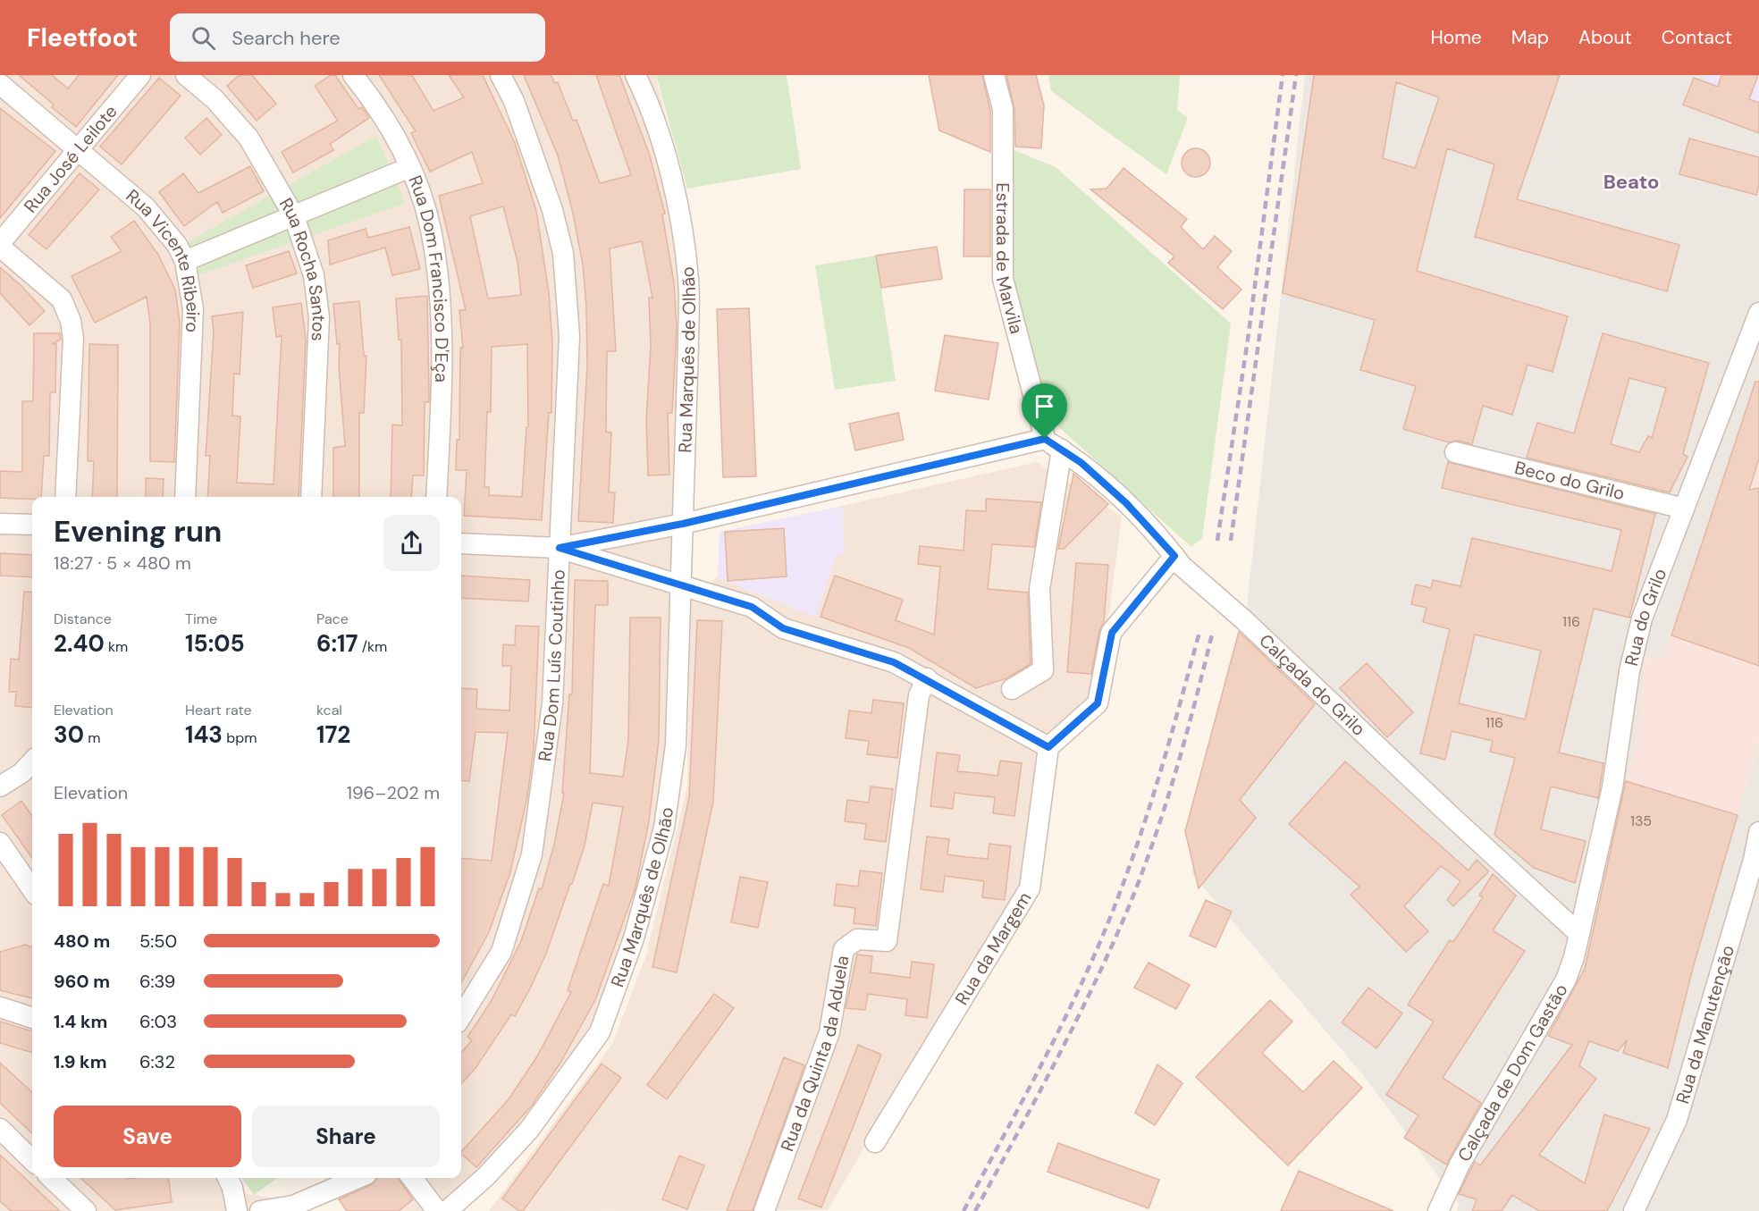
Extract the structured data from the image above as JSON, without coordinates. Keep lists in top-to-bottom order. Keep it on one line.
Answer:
{"streets":{"street":["Rua José Leilote","Estrada de Marvila","Rua Vicente Ribeiro","Rua Rocha Santos","Rua Dom Francisco D'Eça","Rua Marquês de Olhão","Beco do Grilo","Rua do Grilo","Rua Dom Luís Coutinho","Calçada do Grilo","Rua da Margem","Rua da Manutenção","Rua da Quinta da Aduela","Calçada de Dom Gastão"]},"crossings":[["Rua José Leilote","Rua Vicente Ribeiro"],["Estrada de Marvila","Calçada do Grilo"],["Beco do Grilo","Rua do Grilo"],["Rua do Grilo","Calçada do Grilo"],["Rua do Grilo","Calçada de Dom Gastão"],["Calçada do Grilo","Calçada de Dom Gastão"]],"districts":["Beato"],"house_numbers":["116","116","135"],"page":{"header":"Fleetfoot","search":"Search here","nav":["Home","Map","About","Contact"],"heading":["Evening run","18:27 · 5 × 480 m"],"stats":[["Distance","2.40 km"],["Time","15:05"],["Pace","6:17 /km"],["Elevation","30 m"],["Heart rate","143 bpm"],["kcal","172"]],"chart":["Elevation","196–202 m"],"list":[{"name":"480 m","note":"5:50"},{"name":"960 m","note":"6:39"},{"name":"1.4 km","note":"6:03"},{"name":"1.9 km","note":"6:32"}],"buttons":["Save","Share"]}}
